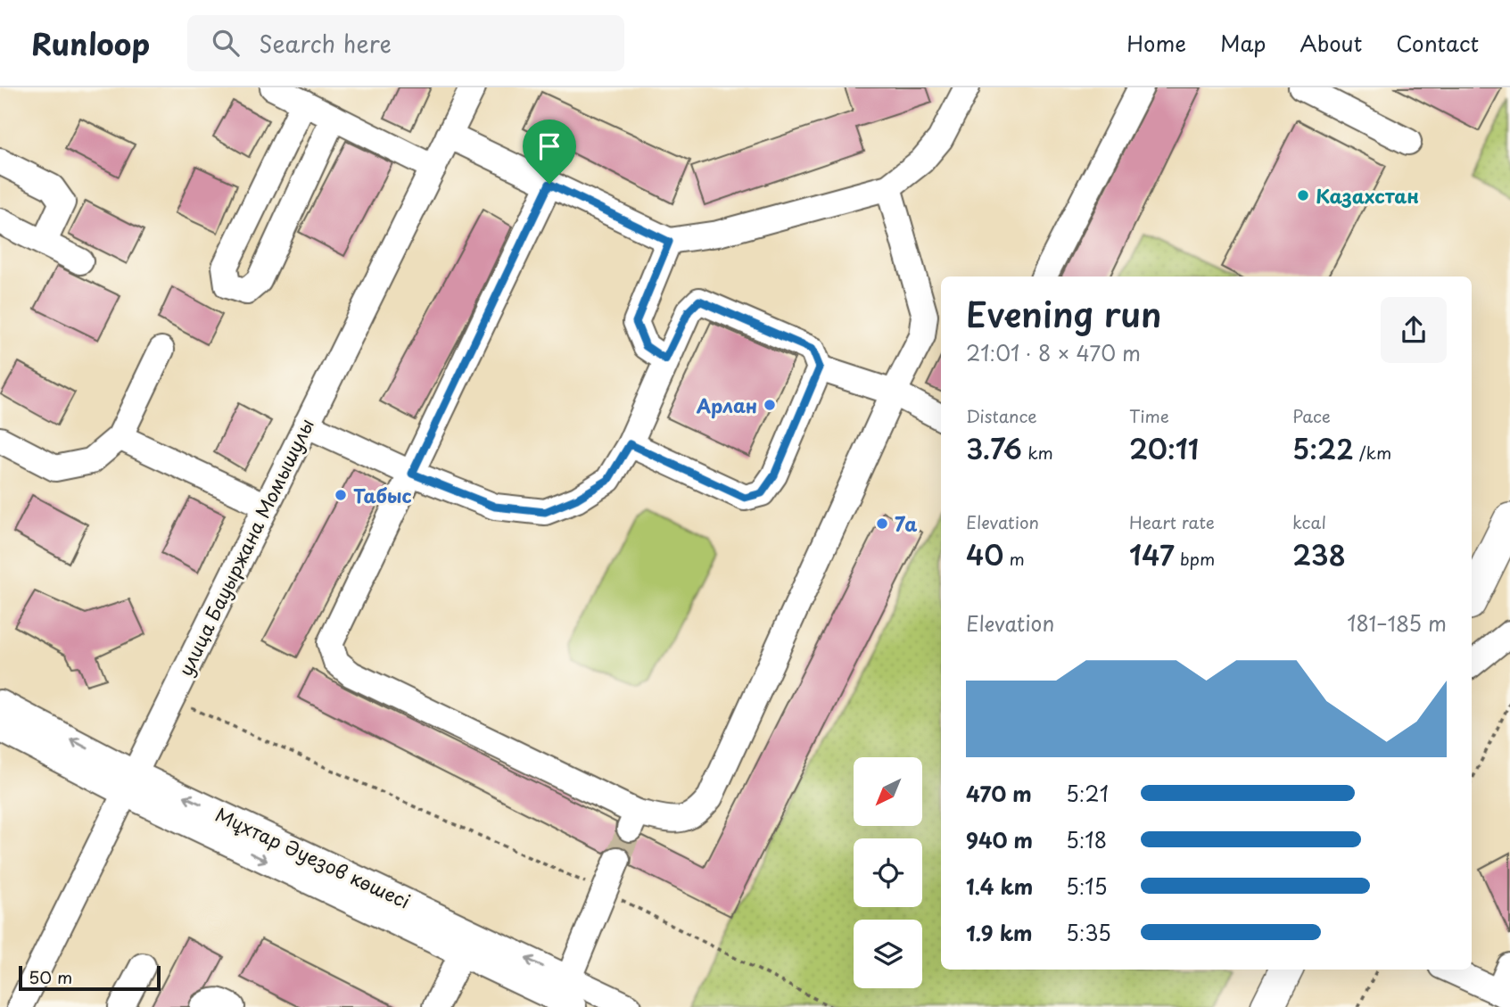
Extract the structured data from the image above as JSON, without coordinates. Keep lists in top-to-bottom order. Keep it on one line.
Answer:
{"streets":{"street":["улица Бауыржана Момышулы","Мұхтар Әуезов көшесі"]},"crossings":[["улица Бауыржана Момышулы","Мұхтар Әуезов көшесі"]],"places":["Казахстан","Арлан","Табыс","7а"],"scale_bar":"50 m","north":"bottom left","page":{"header":"Runloop","search":"Search here","nav":["Home","Map","About","Contact"],"heading":["Evening run","21:01 · 8 × 470 m"],"stats":[["Distance","3.76 km"],["Time","20:11"],["Pace","5:22 /km"],["Elevation","40 m"],["Heart rate","147 bpm"],["kcal","238"]],"chart":["Elevation","181–185 m"],"list":[{"name":"470 m","note":"5:21"},{"name":"940 m","note":"5:18"},{"name":"1.4 km","note":"5:15"},{"name":"1.9 km","note":"5:35"}],"scale":"50 m"}}
